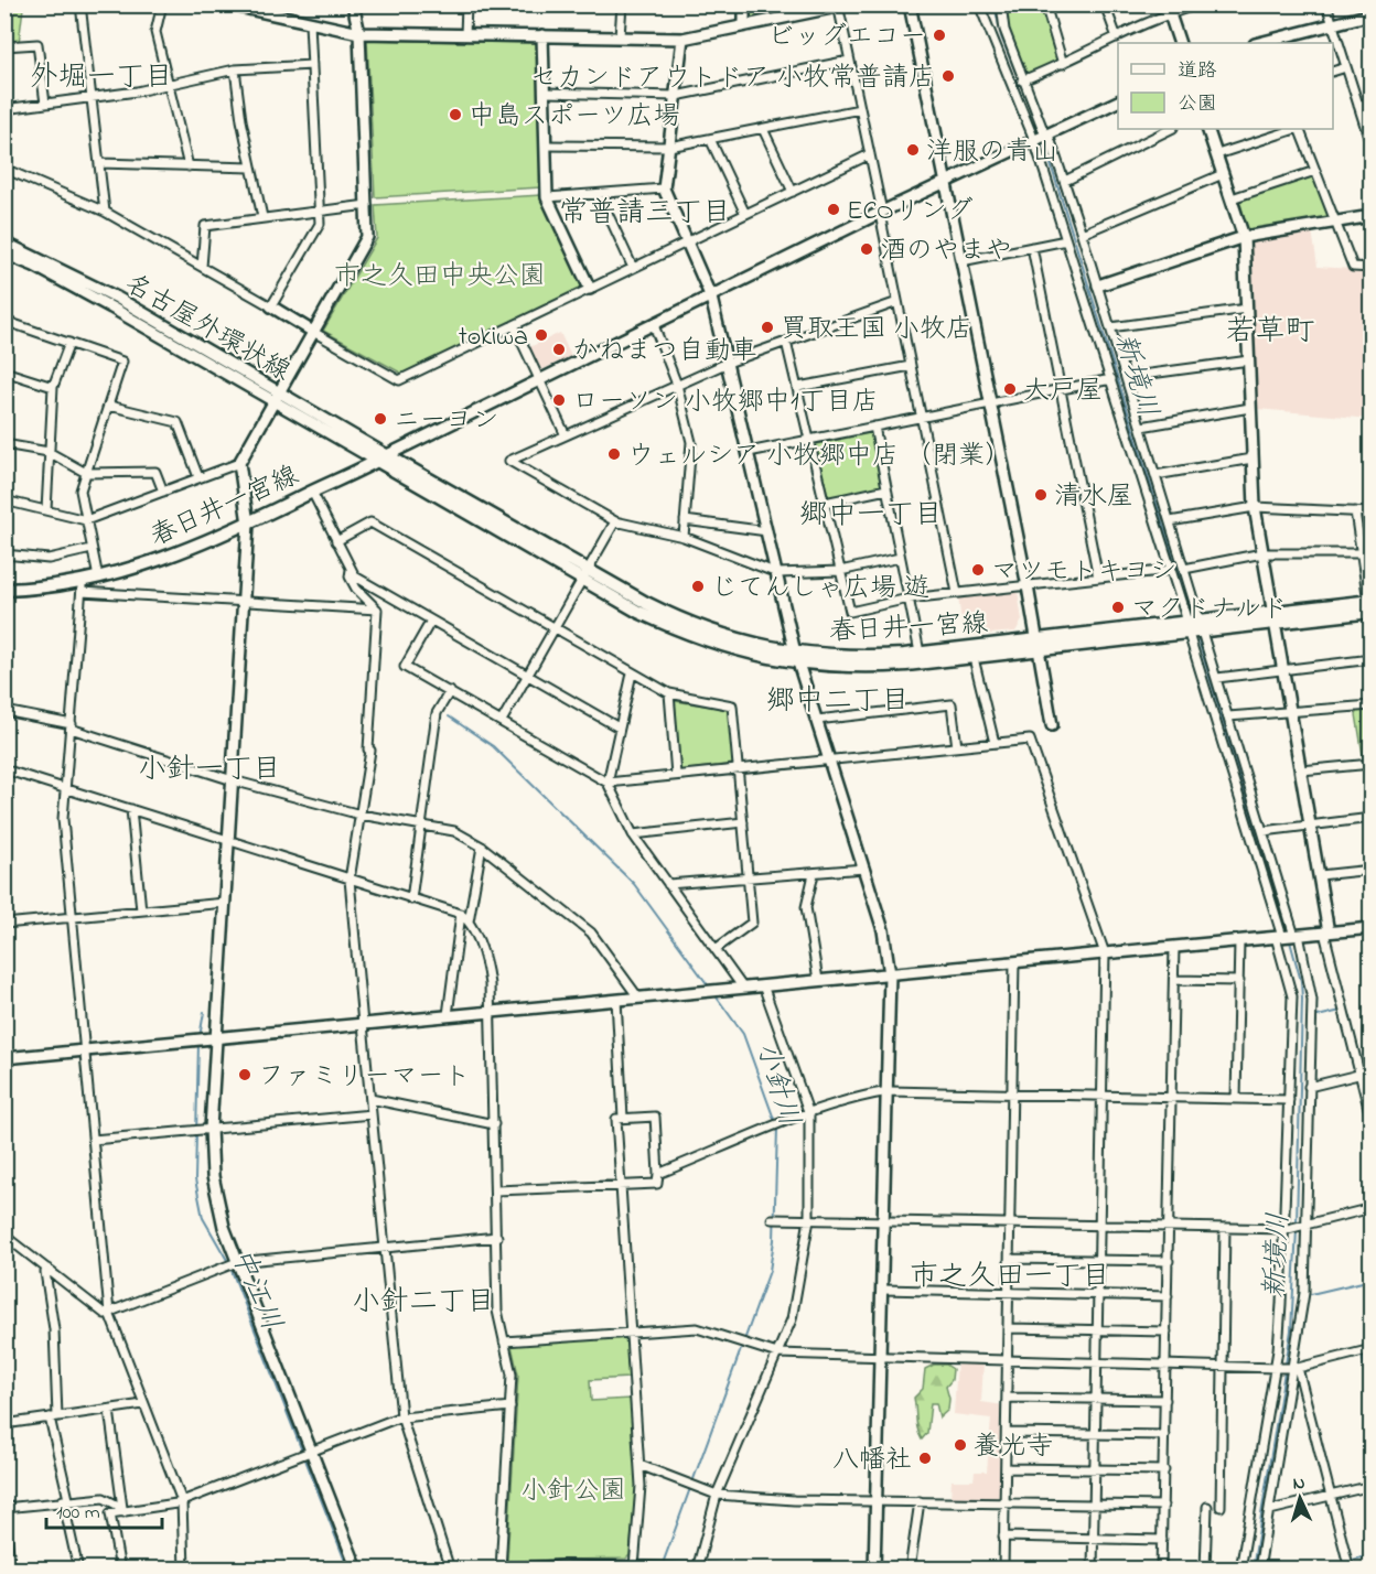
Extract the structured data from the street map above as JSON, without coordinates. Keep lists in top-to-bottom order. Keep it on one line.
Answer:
{"streets":{"main road":["春日井一宮線"],"street":["名古屋外環状線"]},"crossings":[["名古屋外環状線","春日井一宮線"]],"districts":["外堀一丁目","常普請三丁目","若草町","郷中一丁目","郷中二丁目","小針一丁目","市之久田一丁目","小針二丁目"],"water":["新境川","小針川","中江川"],"parks":["市之久田中央公園","小針公園"],"places":["ビッグエコー","セカンドアウトドア 小牧常普請店","中島スポーツ広場","洋服の青山","ECOリング","酒のやまや","買取王国 小牧店","tokiwa","かねまつ自動車","大戸屋","ローソン 小牧郷中1丁目店","ニーヨン","ウェルシア 小牧郷中店 （閉業）","清水屋","マツモトキヨシ","じてんしゃ広場 遊","マクドナルド","ファミリーマート","養光寺","八幡社"],"legend":["道路","公園"],"scale_bar":"100 m","north":"top"}
